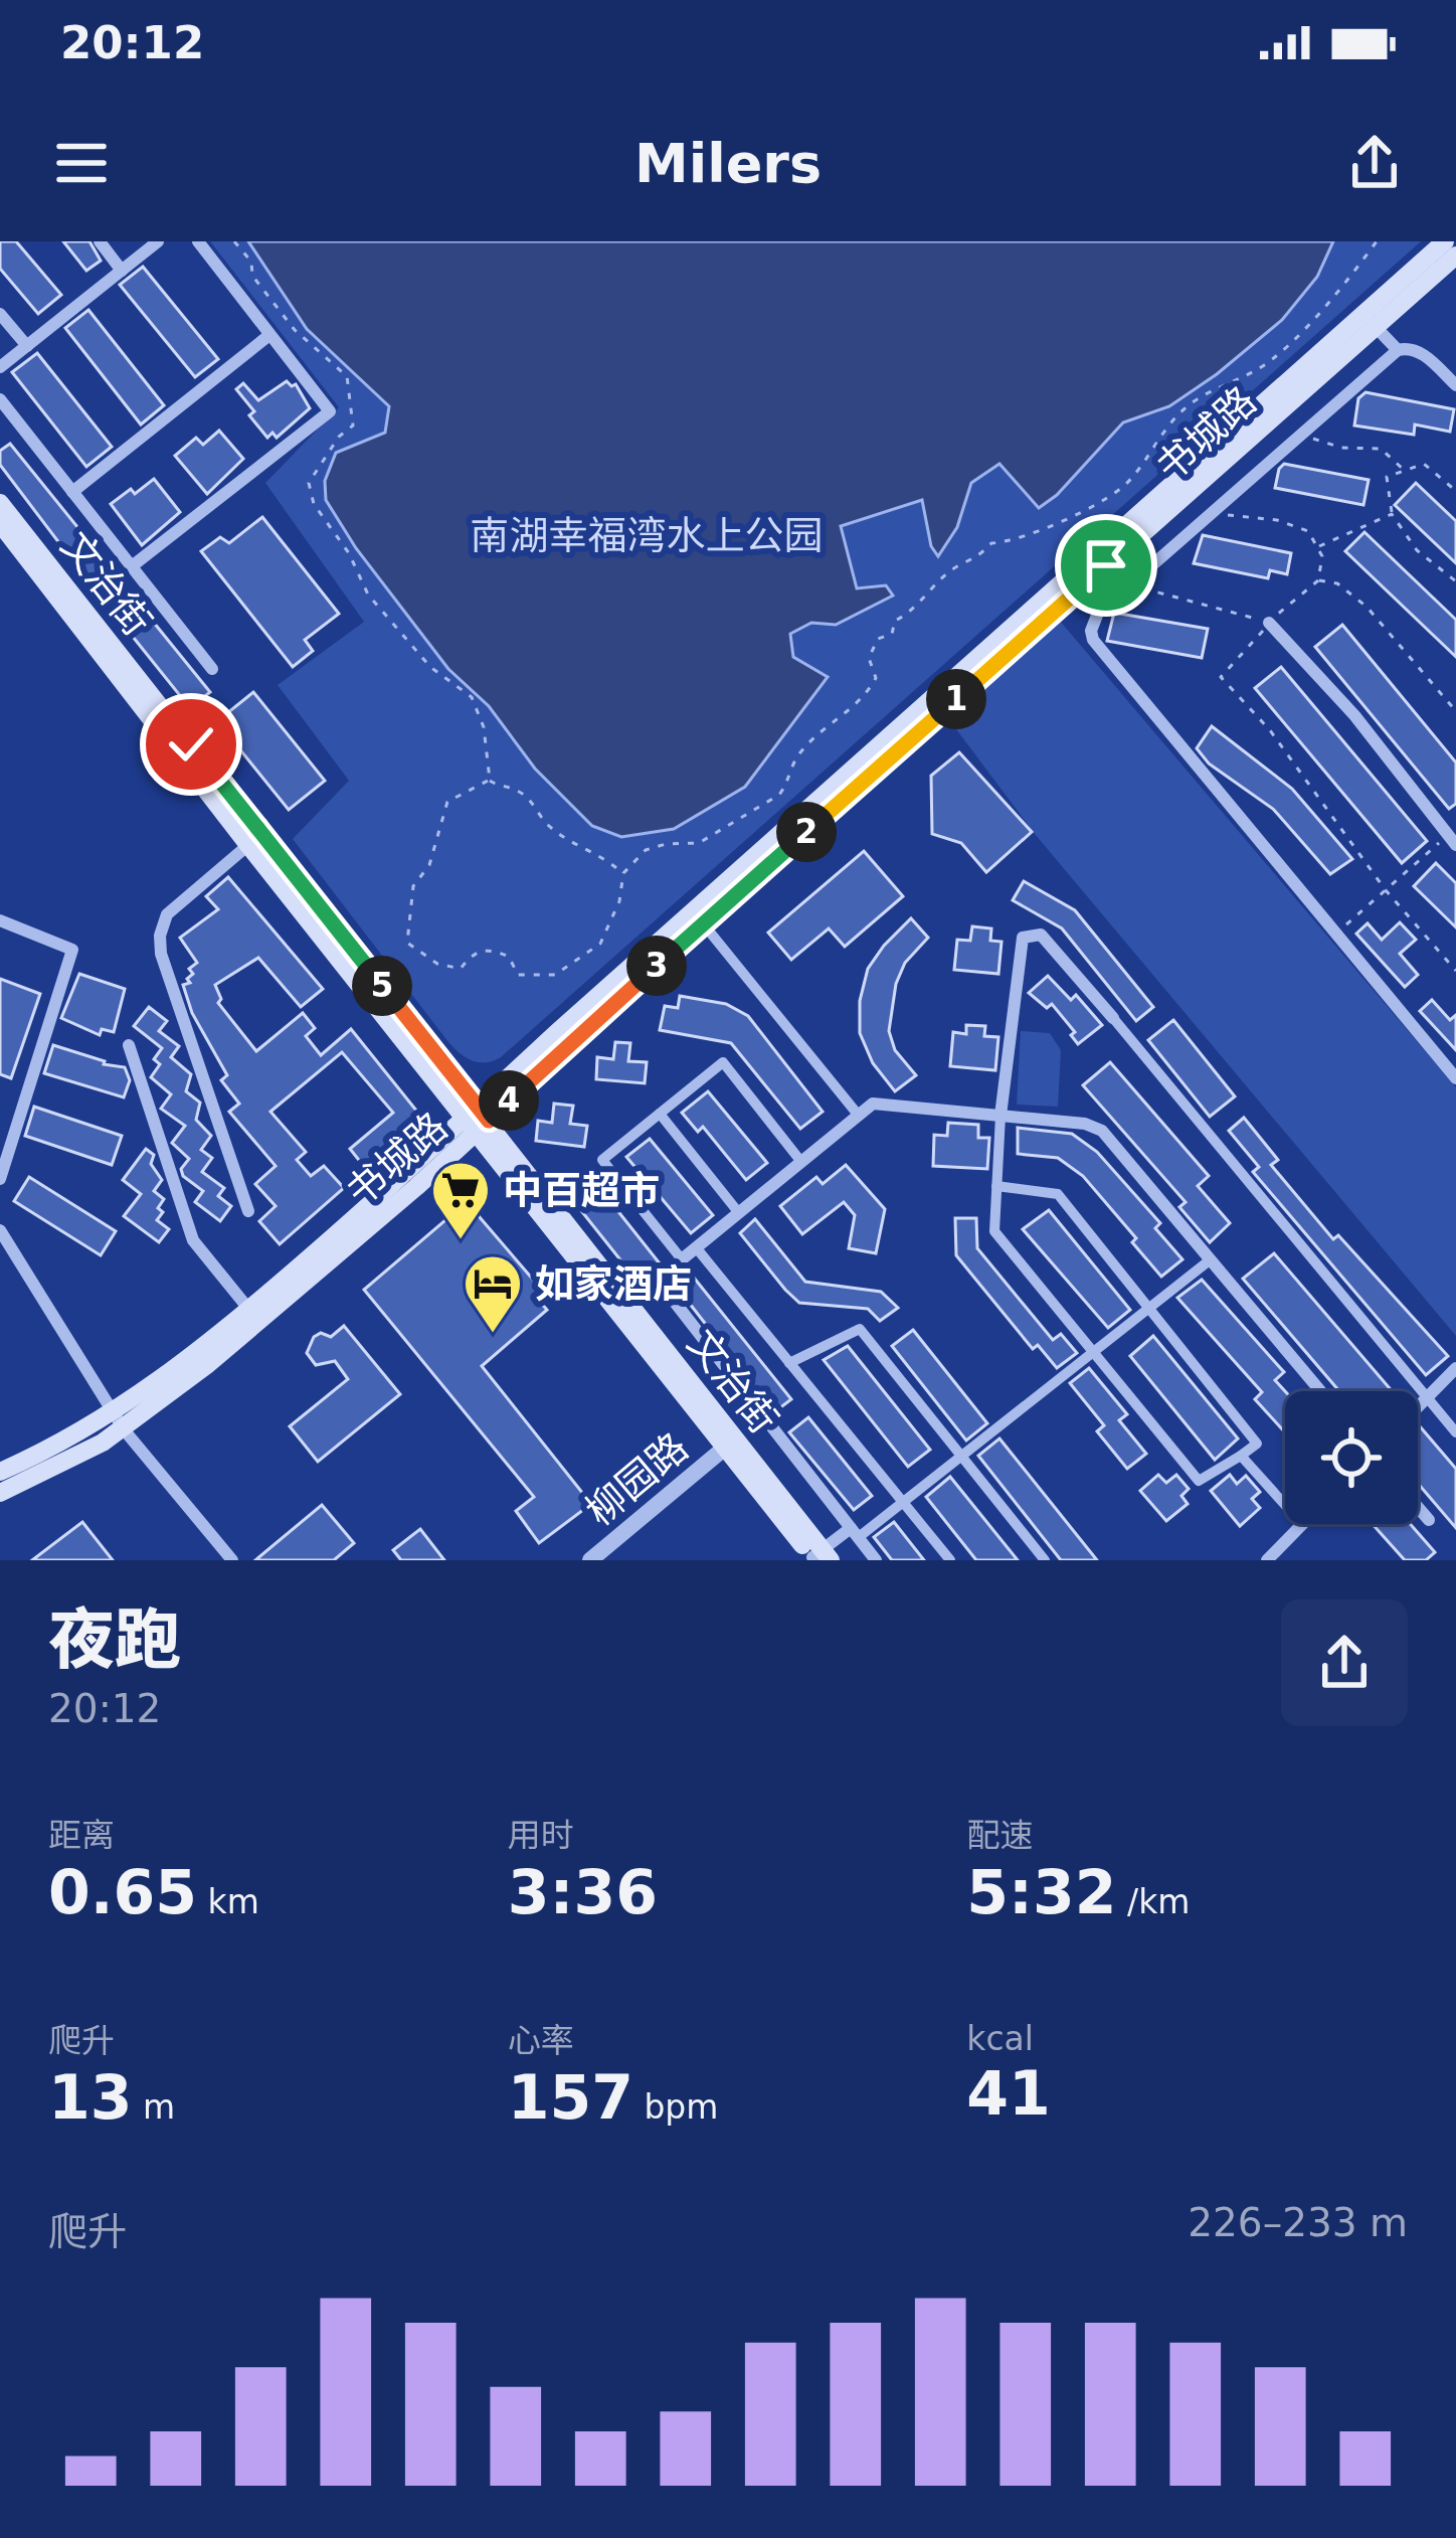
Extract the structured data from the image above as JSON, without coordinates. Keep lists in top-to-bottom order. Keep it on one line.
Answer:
{"streets":{"main road":["书城路","文治街"],"street":["柳园路"]},"crossings":[["书城路","文治街"],["文治街","柳园路"]],"parks":["南湖幸福湾水上公园"],"places":{"supermarket":["中百超市"],"hotel":["如家酒店"]},"page":{"status":"20:12","header":"Milers","pins":["1","2","3","5","4"],"heading":["夜跑","20:12"],"stats":[["距离","0.65 km"],["用时","3:36"],["配速","5:32 /km"],["爬升","13 m"],["心率","157 bpm"],["kcal","41"]],"chart":["爬升","226–233 m"]}}
